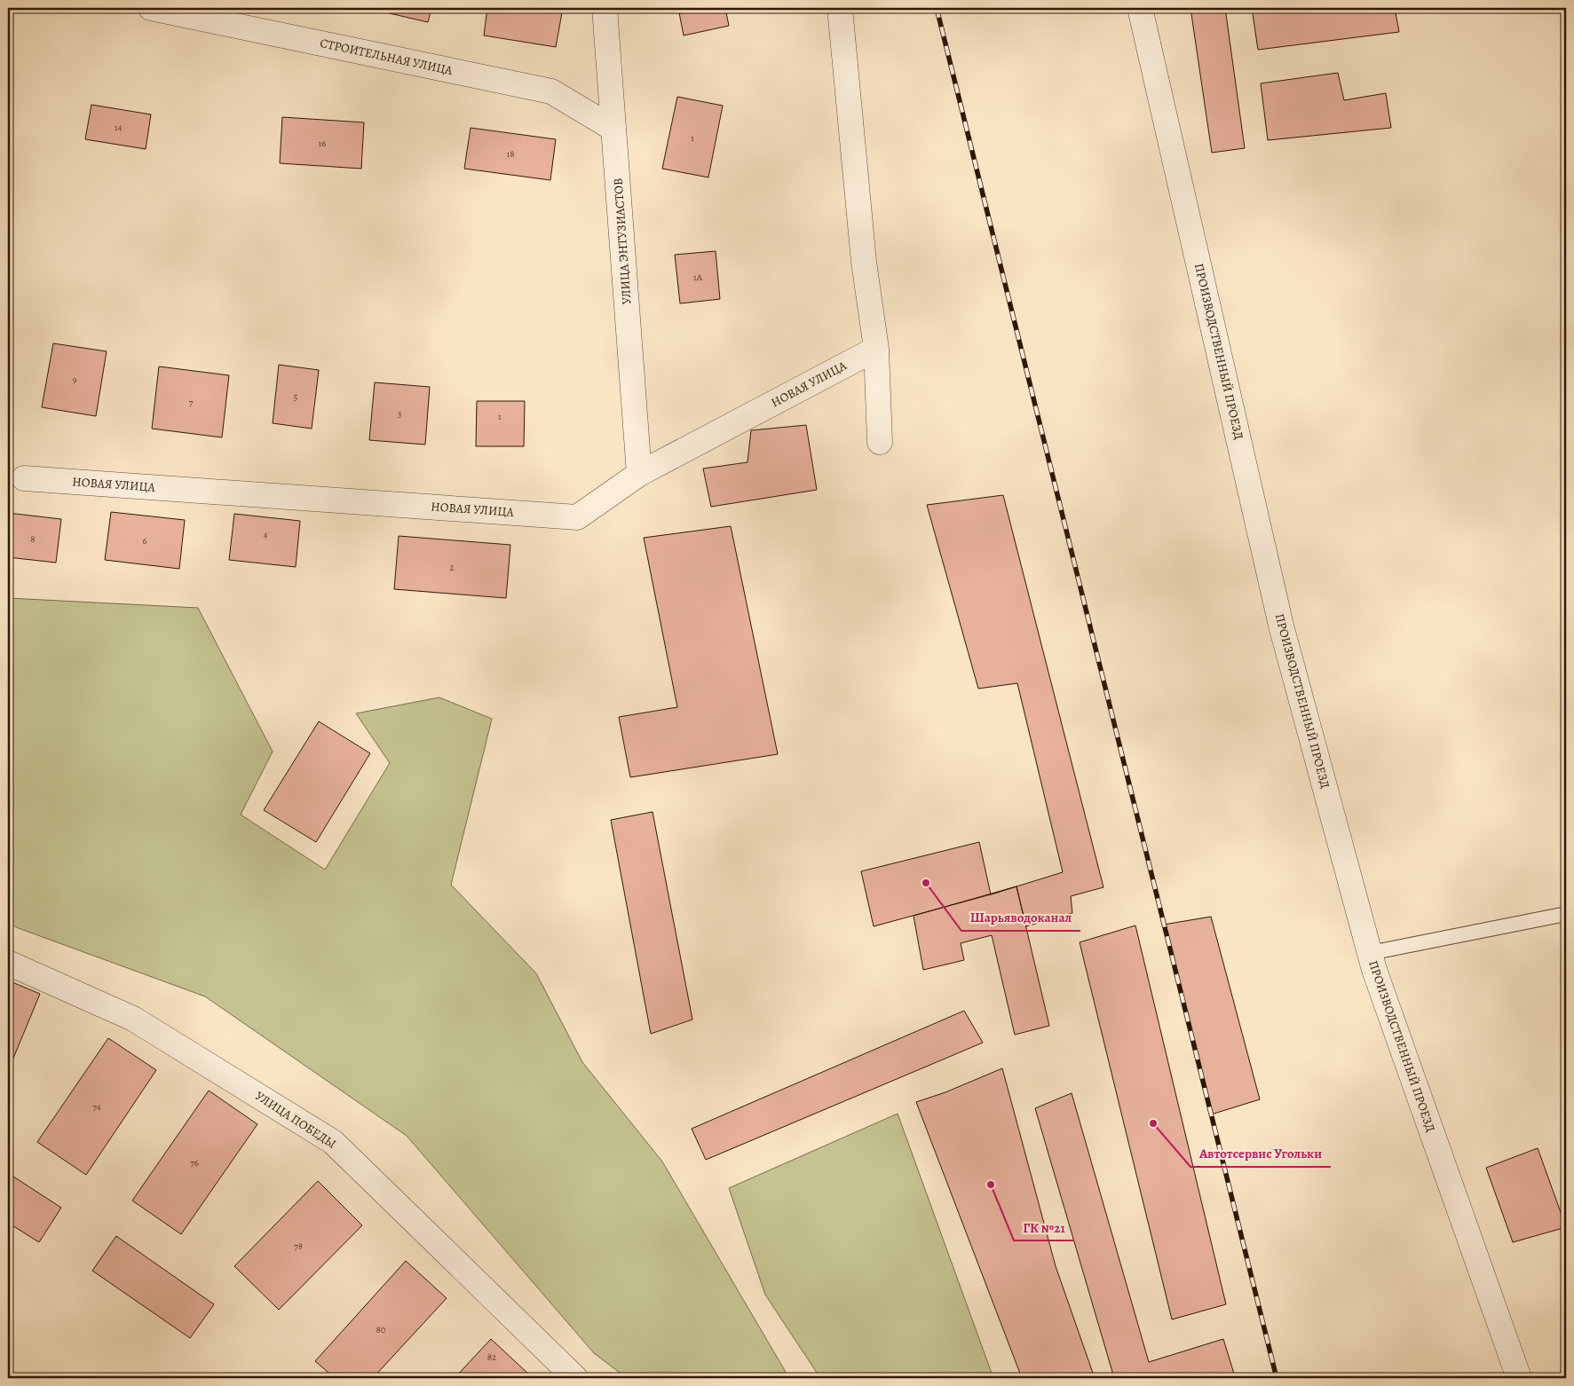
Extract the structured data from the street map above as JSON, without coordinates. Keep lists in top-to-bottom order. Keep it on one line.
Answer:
{"streets":{"street":["СТРОИТЕЛЬНАЯ УЛИЦА","УЛИЦА ЭНТУЗИАСТОВ","ПРОИЗВОДСТВЕННЫЙ ПРОЕЗД","НОВАЯ УЛИЦА","УЛИЦА ПОБЕДЫ"]},"crossings":[["СТРОИТЕЛЬНАЯ УЛИЦА","УЛИЦА ЭНТУЗИАСТОВ"],["УЛИЦА ЭНТУЗИАСТОВ","НОВАЯ УЛИЦА"]],"places":["Шарьяводоканал","Автотсервис Угольки","ГК №21"],"house_numbers":["14","1","16","18","1А","9","5","7","3","1","4","8","6","2","74","76","78","80","82"]}
